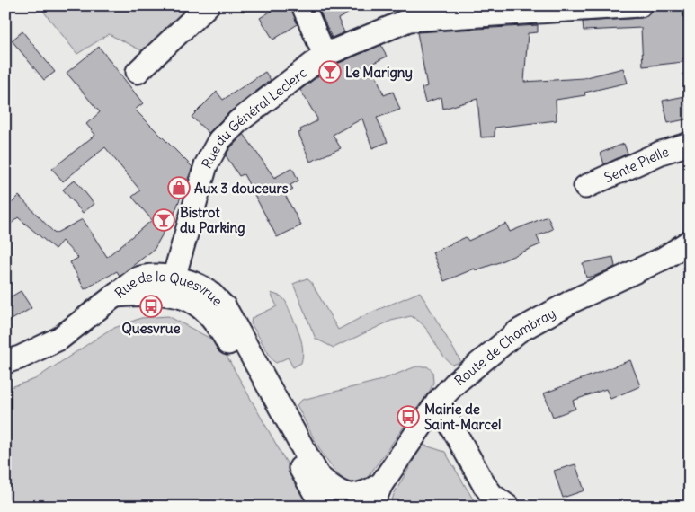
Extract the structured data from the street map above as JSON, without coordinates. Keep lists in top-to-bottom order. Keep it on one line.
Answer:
{"streets":{"street":["Rue du Général Leclerc","Sente Pielle","Rue de la Quesvrue","Route de Chambray"]},"crossings":[["Rue du Général Leclerc","Rue de la Quesvrue"],["Rue de la Quesvrue","Route de Chambray"]],"places":{"bar":["Le Marigny","Bistrot du Parking"],"shop":["Aux 3 douceurs"],"bus stop":["Quesvrue","Mairie de Saint-Marcel"]}}
